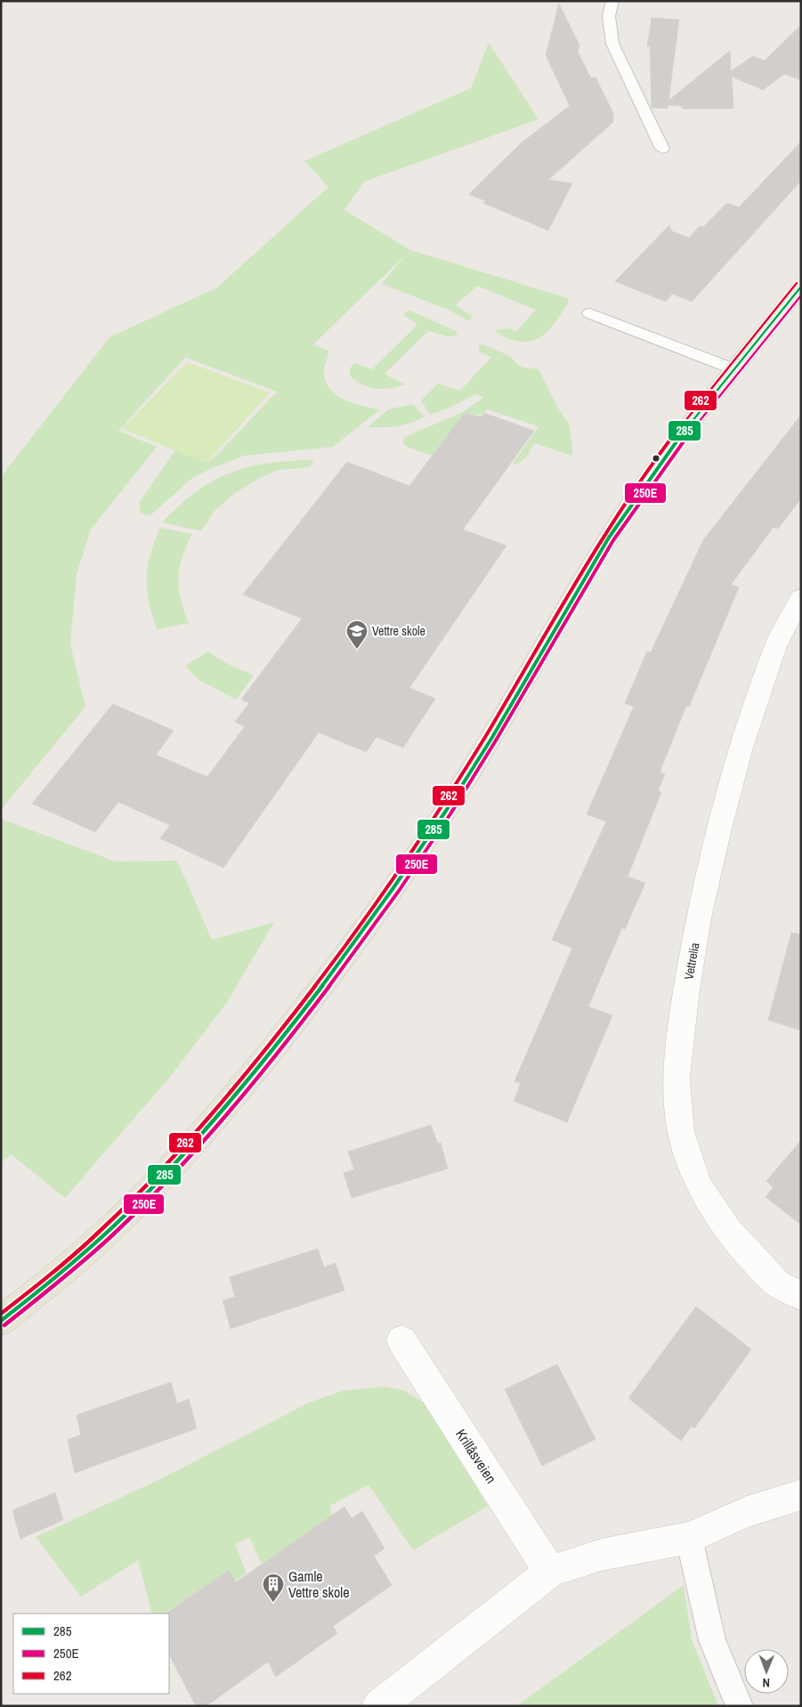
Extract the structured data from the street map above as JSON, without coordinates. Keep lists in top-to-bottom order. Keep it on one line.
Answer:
{"streets":{"street":["Vettrelia","Krillåsveien"]},"places":{"school or university":["Vettre skole"],"building":["Gamle Vettre skole"]},"lines":["transit line 262","transit line 285","transit line 250E"],"legend":["285","250E","262"],"north":"bottom"}
